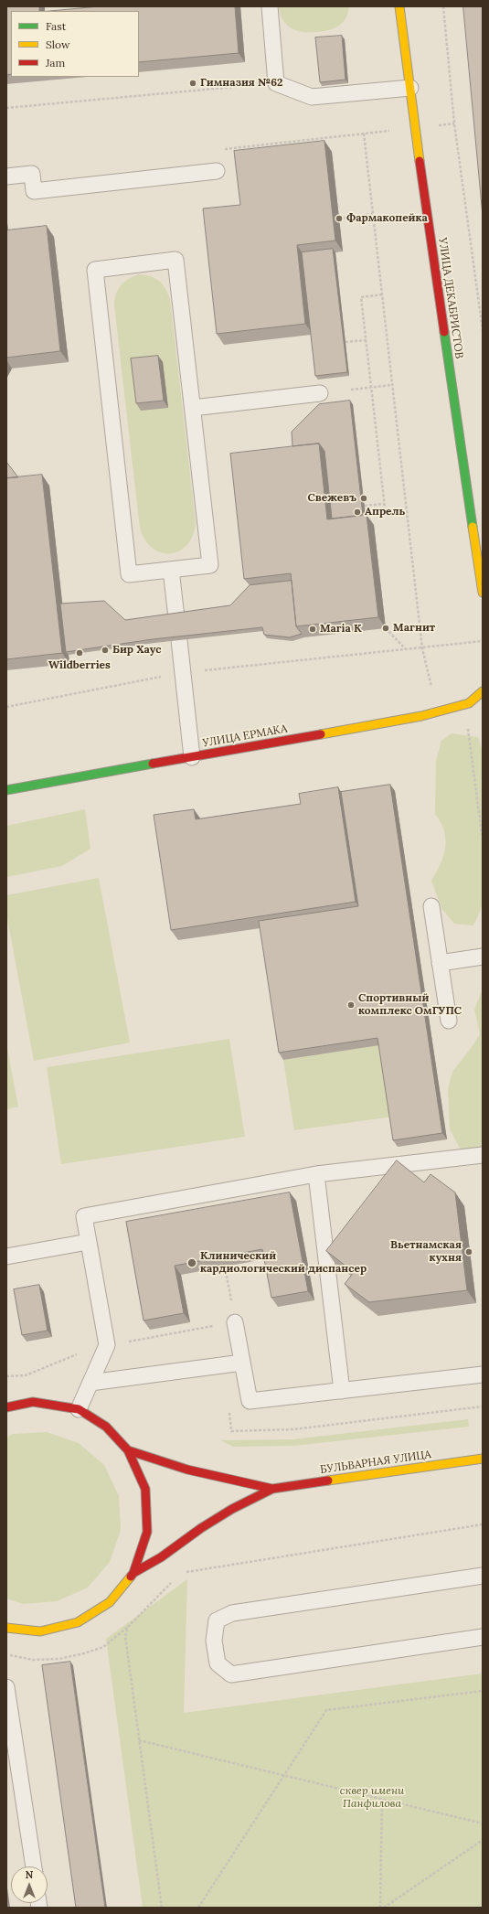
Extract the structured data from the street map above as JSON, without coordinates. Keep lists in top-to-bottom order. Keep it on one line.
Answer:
{"streets":{"street":["УЛИЦА ДЕКАБРИСТОВ","УЛИЦА ЕРМАКА","БУЛЬВАРНАЯ УЛИЦА"]},"parks":["сквер имени Панфилова"],"places":["Гимназия №62","Фармакопейка","Свежевъ","Апрель","Магнит","Maria K","Бир Хаус","Wildberries","Спортивный комплекс ОмГУПС","Вьетнамская кухня","Клинический кардиологический диспансер"],"legend":["Fast","Slow","Jam"],"north":"top"}
